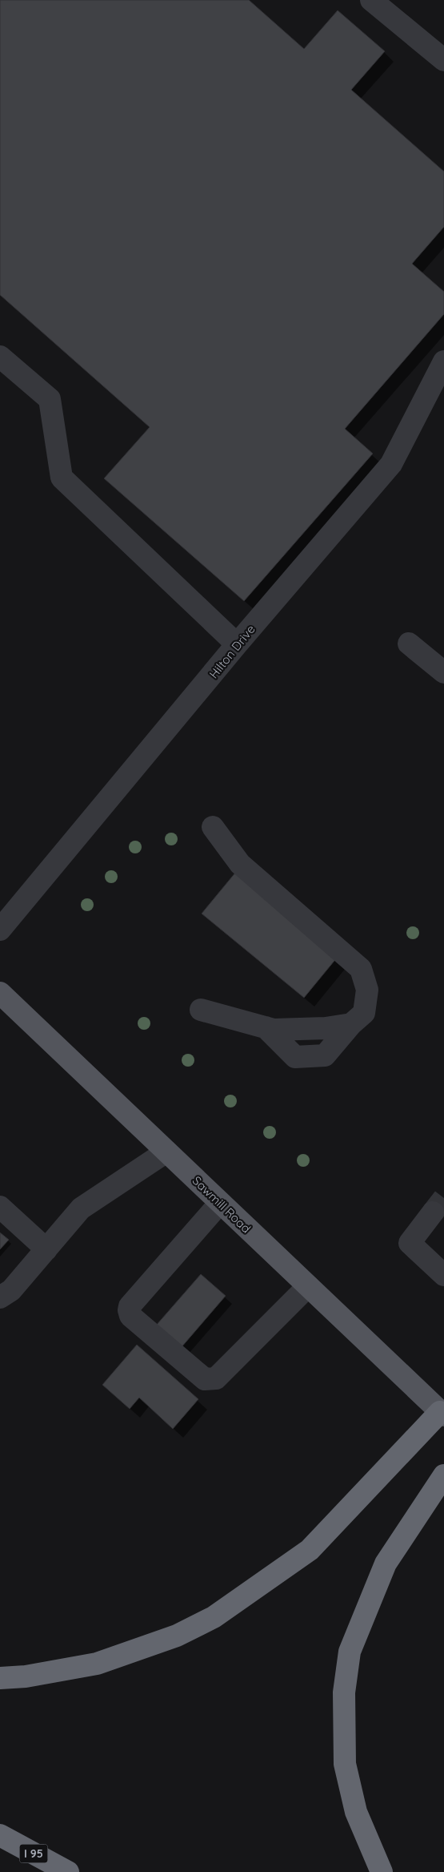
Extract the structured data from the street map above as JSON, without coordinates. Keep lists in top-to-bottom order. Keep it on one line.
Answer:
{"streets":{"highway":["I 95"],"main road":["Sawmill Road"],"street":["Hilton Drive"]}}
